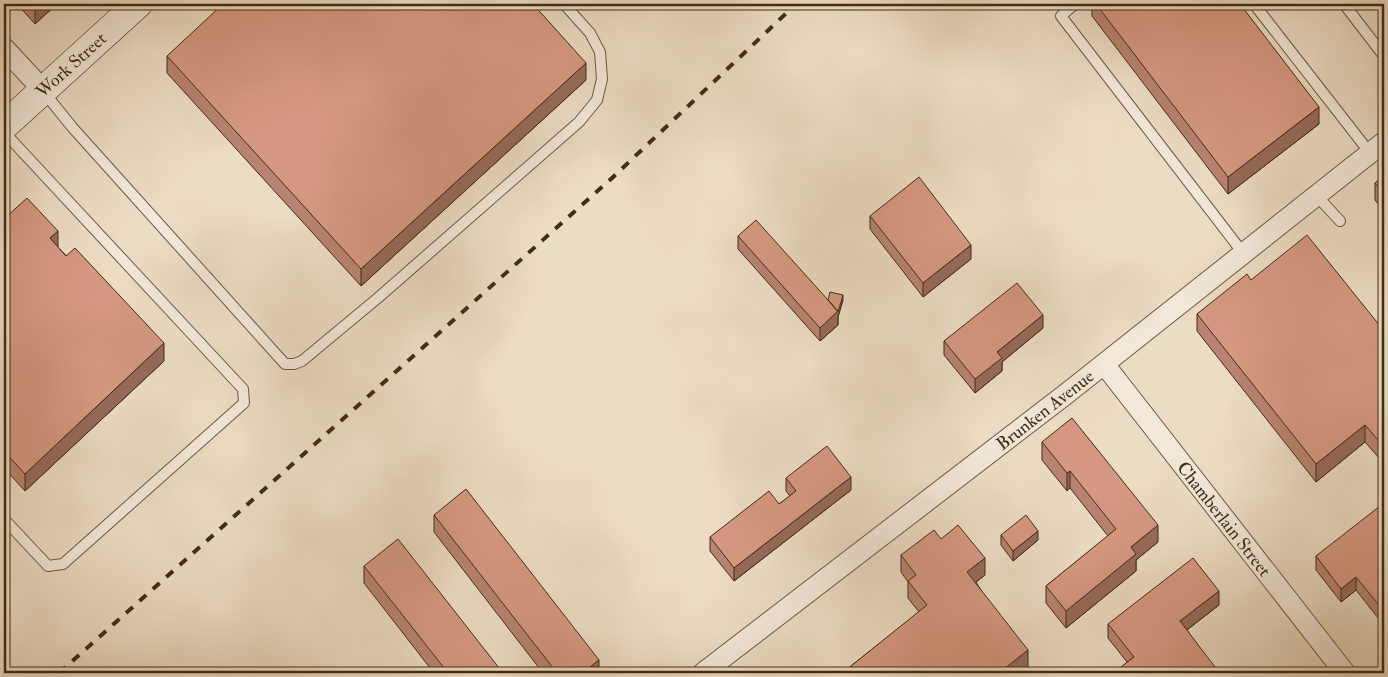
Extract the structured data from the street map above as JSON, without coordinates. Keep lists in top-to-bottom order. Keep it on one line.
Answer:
{"streets":{"street":["Work Street","Brunken Avenue","Chamberlain Street"]},"crossings":[["Brunken Avenue","Chamberlain Street"]]}
